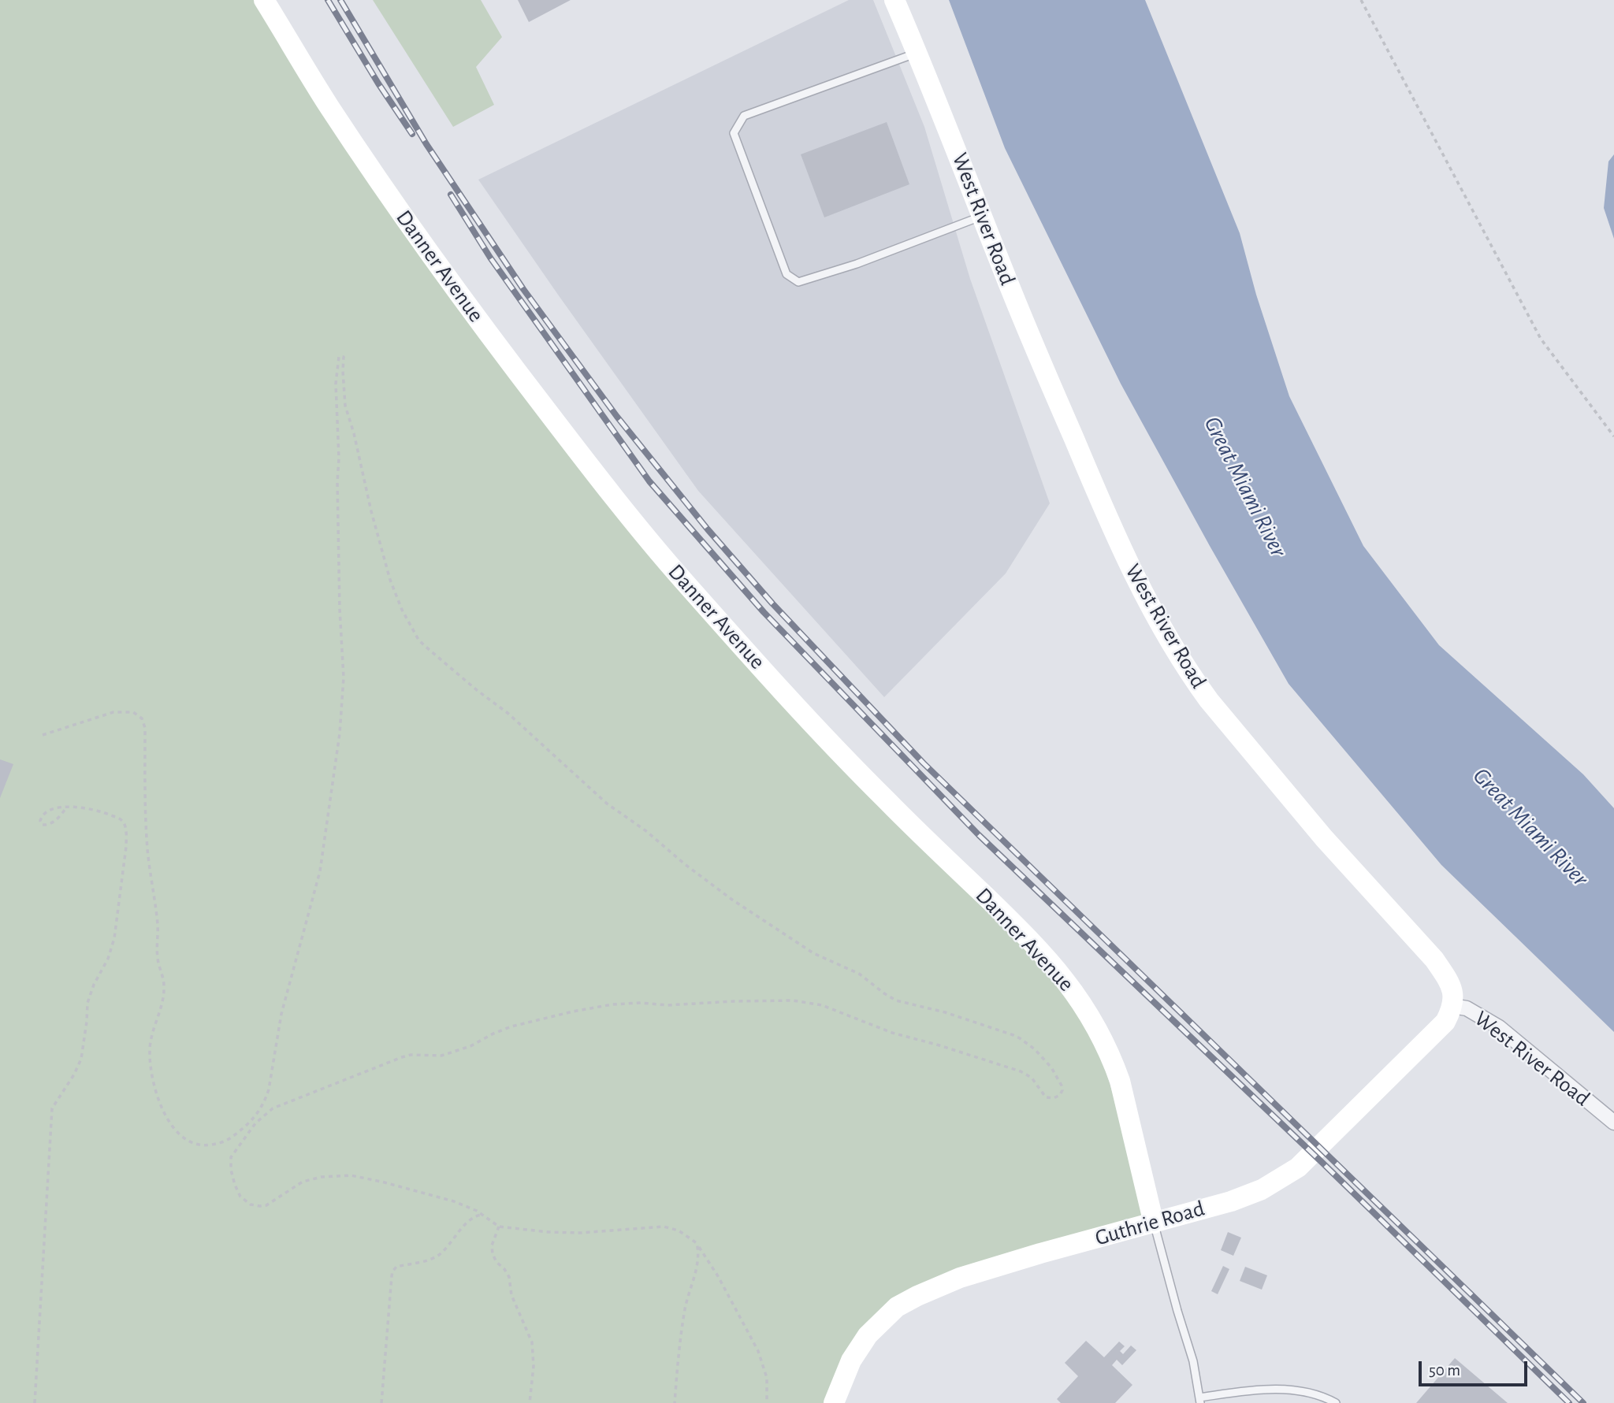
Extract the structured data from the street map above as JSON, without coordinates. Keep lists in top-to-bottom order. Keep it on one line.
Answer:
{"streets":{"street":["West River Road","Danner Avenue","Guthrie Road"]},"crossings":[["West River Road","Guthrie Road"],["Danner Avenue","Guthrie Road"]],"water":["Great Miami River"],"scale_bar":"50 m"}
